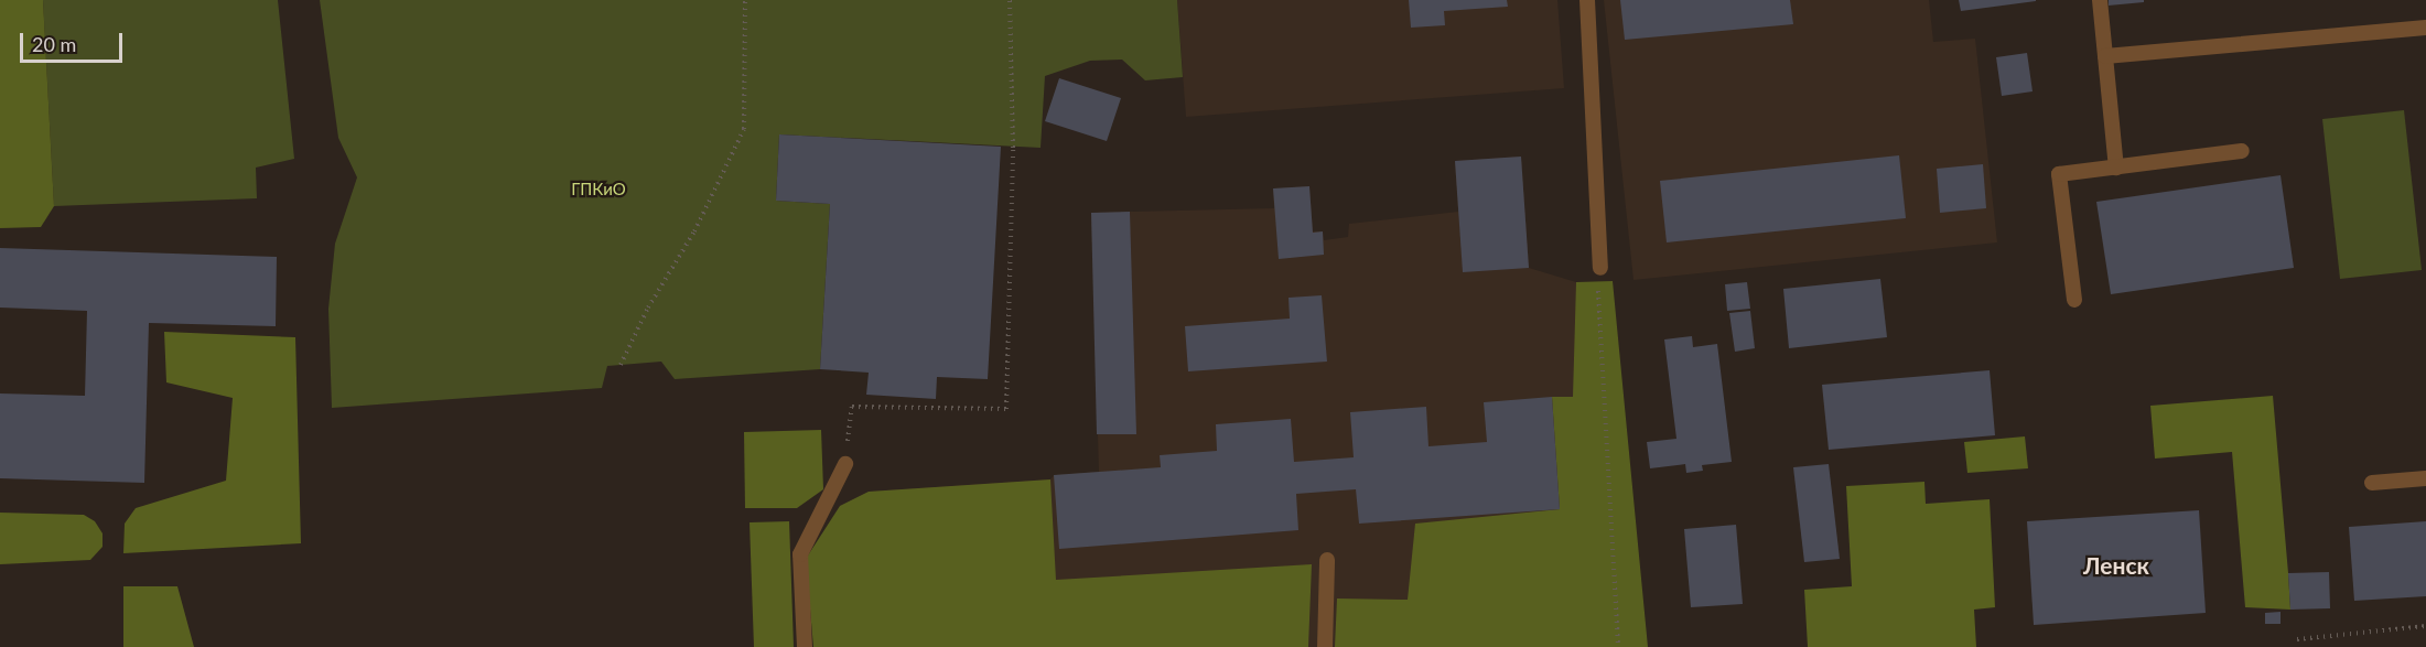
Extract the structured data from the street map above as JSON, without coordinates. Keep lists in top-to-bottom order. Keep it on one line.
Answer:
{"districts":["Ленск"],"parks":["ГПКиО"],"scale_bar":"20 m"}
